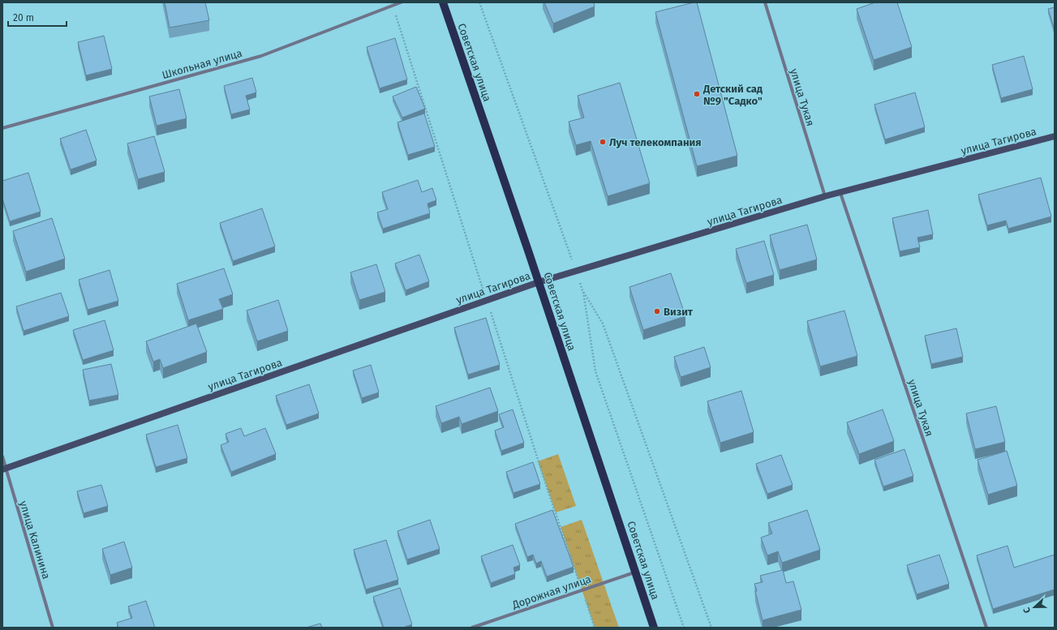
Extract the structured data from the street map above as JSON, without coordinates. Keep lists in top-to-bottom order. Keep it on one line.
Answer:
{"streets":{"main road":["Советская улица"],"street":["Школьная улица","улица Тукая","улица Тагирова","улица Калинина","Дорожная улица"]},"crossings":[["Советская улица","улица Тагирова"],["Советская улица","Дорожная улица"],["улица Тукая","улица Тагирова"],["улица Тагирова","улица Калинина"]],"places":["Детский сад №9 \"Садко\"","Луч телекомпания","Визит"],"scale_bar":"20 m","north":"left"}
